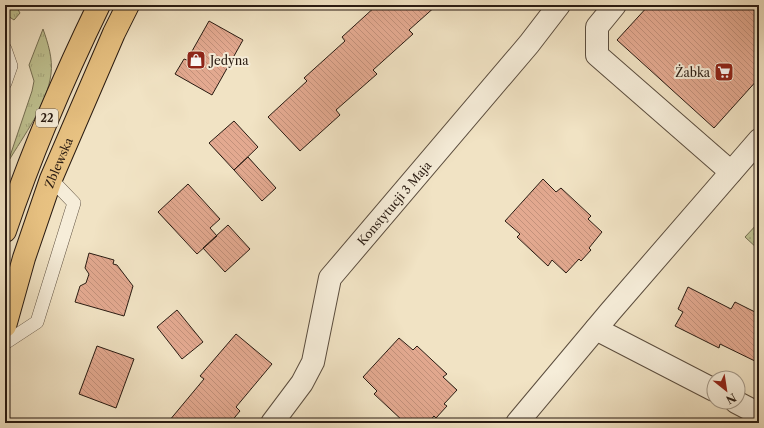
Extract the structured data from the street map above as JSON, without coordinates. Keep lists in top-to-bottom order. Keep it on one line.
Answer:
{"streets":{"main road":["22","Zblewska"],"street":["Konstytucji 3 Maja"]},"places":{"shop":["Jedyna"],"supermarket":["Żabka"]},"north":"bottom right"}
